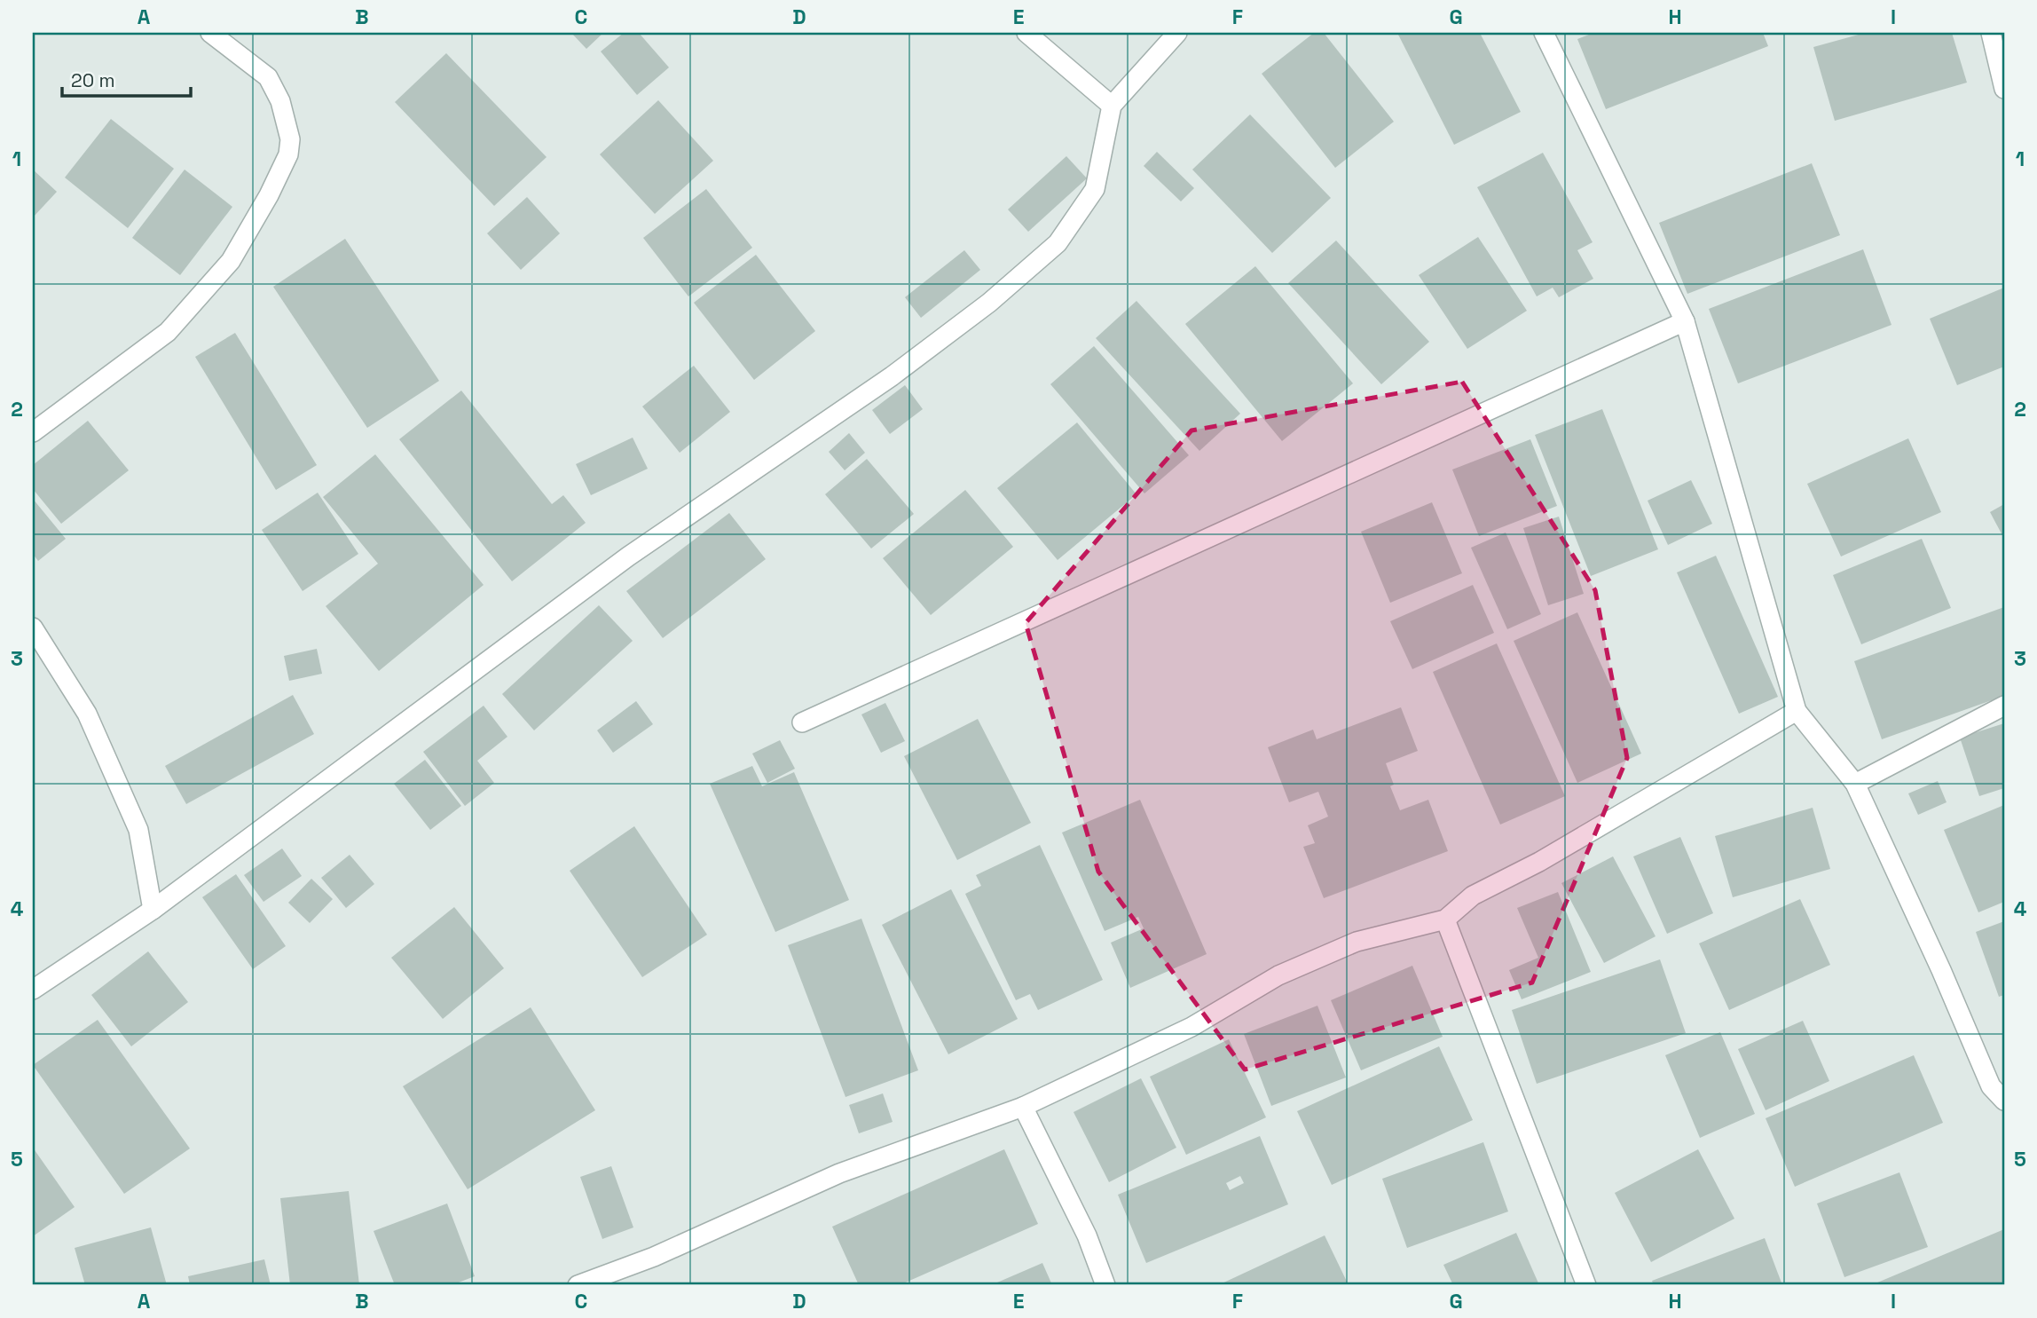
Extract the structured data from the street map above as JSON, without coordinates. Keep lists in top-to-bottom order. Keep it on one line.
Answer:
{"scale_bar":"20 m","grid":{"columns":["A","B","C","D","E","F","G","H","I"],"rows":["1","2","3","4","5"]}}
